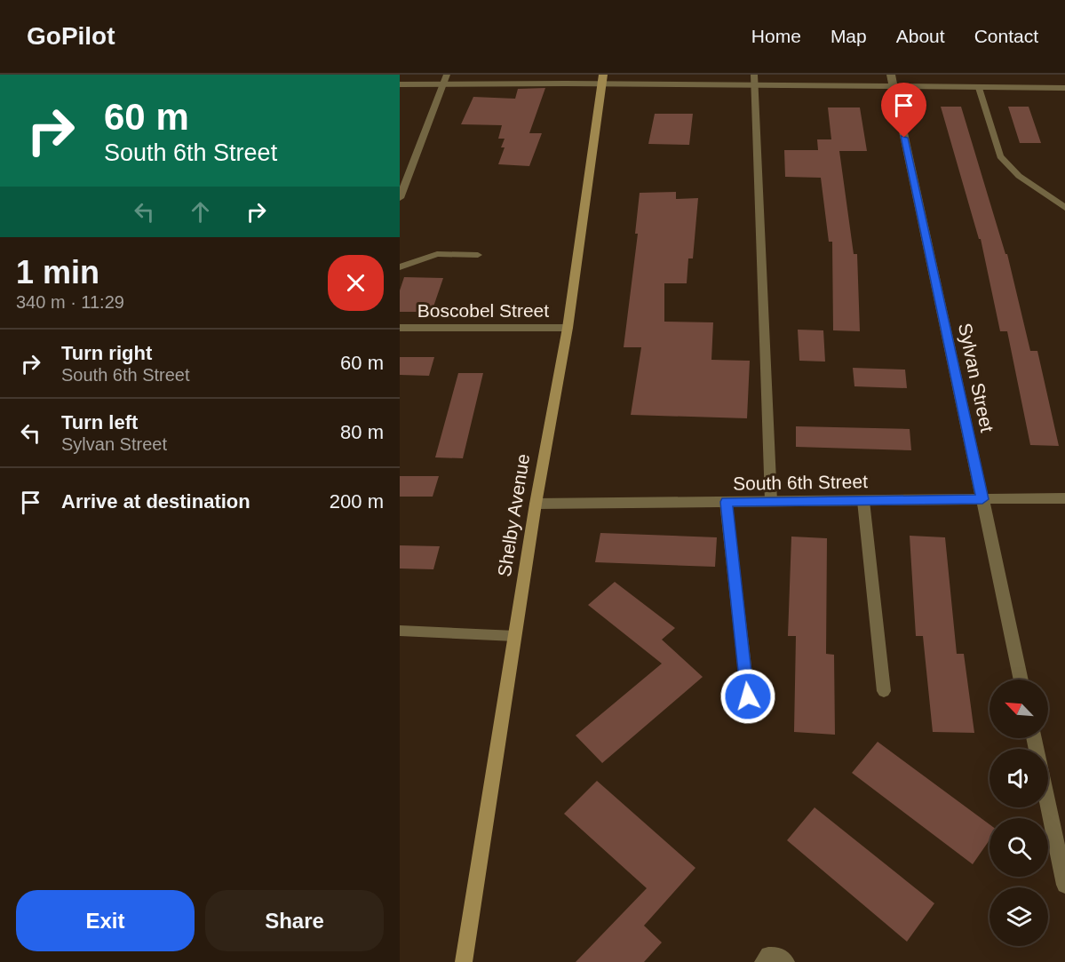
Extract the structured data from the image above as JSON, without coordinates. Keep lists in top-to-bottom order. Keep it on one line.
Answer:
{"streets":{"street":["Boscobel Street","Sylvan Street","South 6th Street","Shelby Avenue"]},"crossings":[["Boscobel Street","Shelby Avenue"],["Sylvan Street","South 6th Street"],["South 6th Street","Shelby Avenue"]],"north":"top left","page":{"header":"GoPilot","nav":["Home","Map","About","Contact"],"turn":["60 m","South 6th Street"],"heading":["1 min","340 m · 11:29"],"list":[{"name":"Turn right","note":"South 6th Street","value":"60 m"},{"name":"Turn left","note":"Sylvan Street","value":"80 m"},{"name":"Arrive at destination","value":"200 m"}],"buttons":["Exit","Share"]}}
